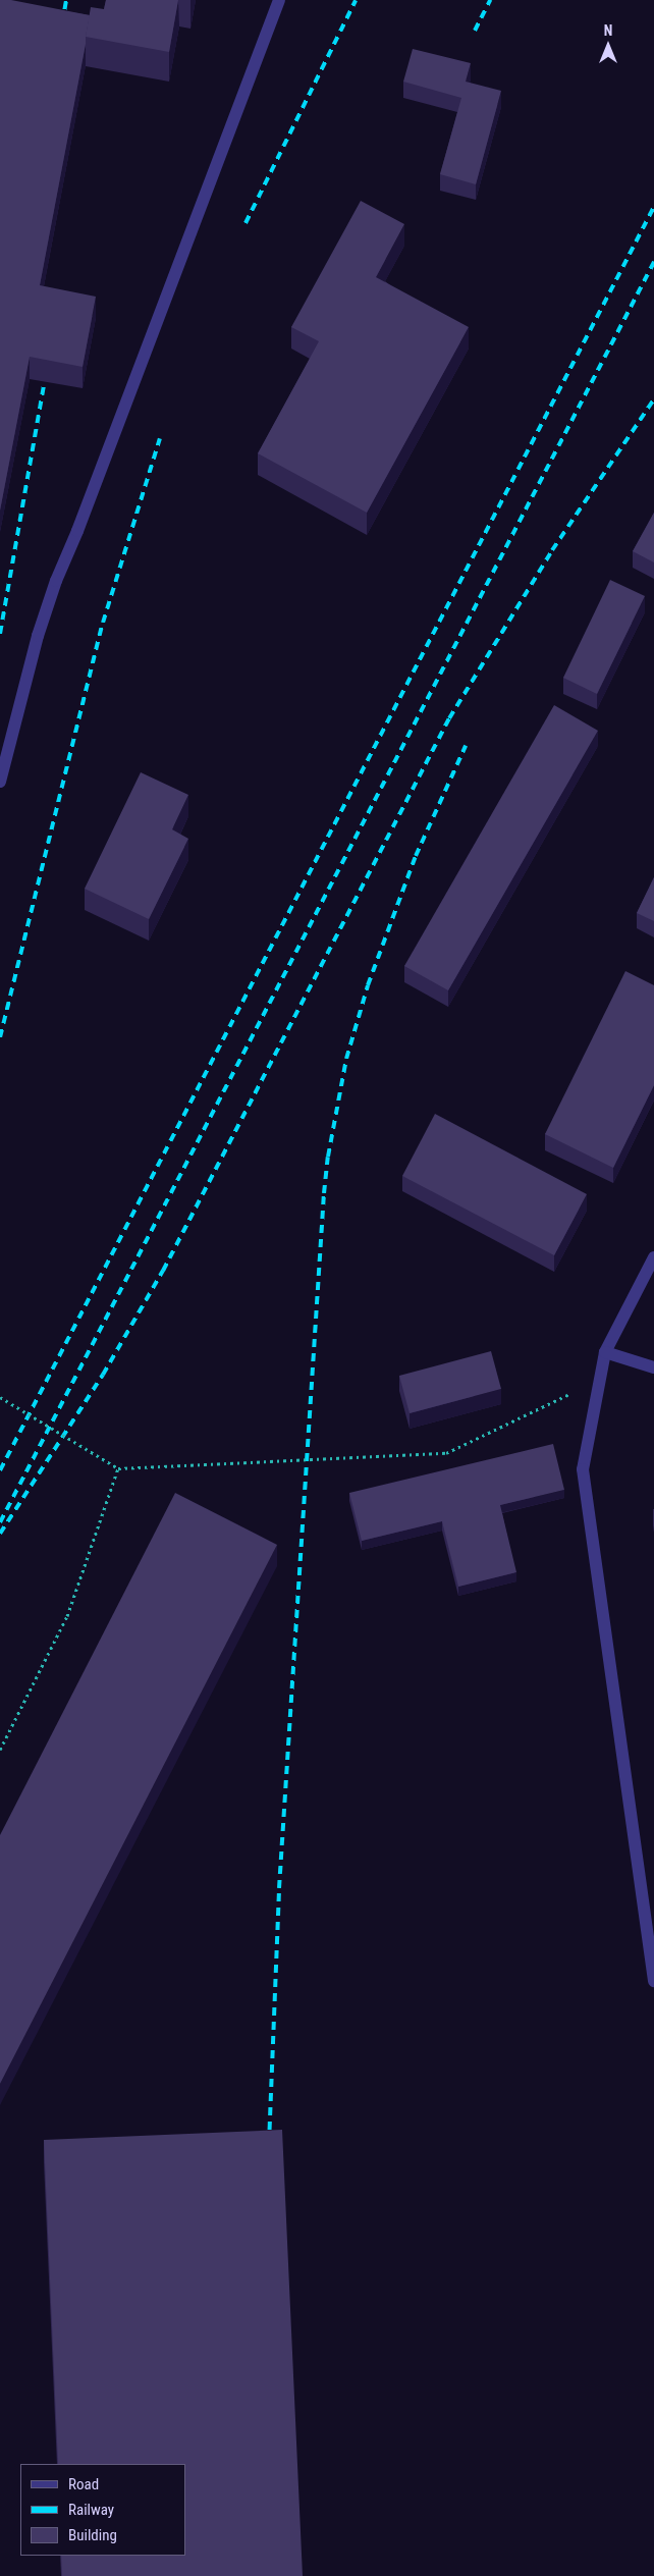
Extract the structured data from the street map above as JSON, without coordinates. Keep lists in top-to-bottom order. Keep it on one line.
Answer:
{"legend":["Road","Railway","Building"],"north":"top"}
